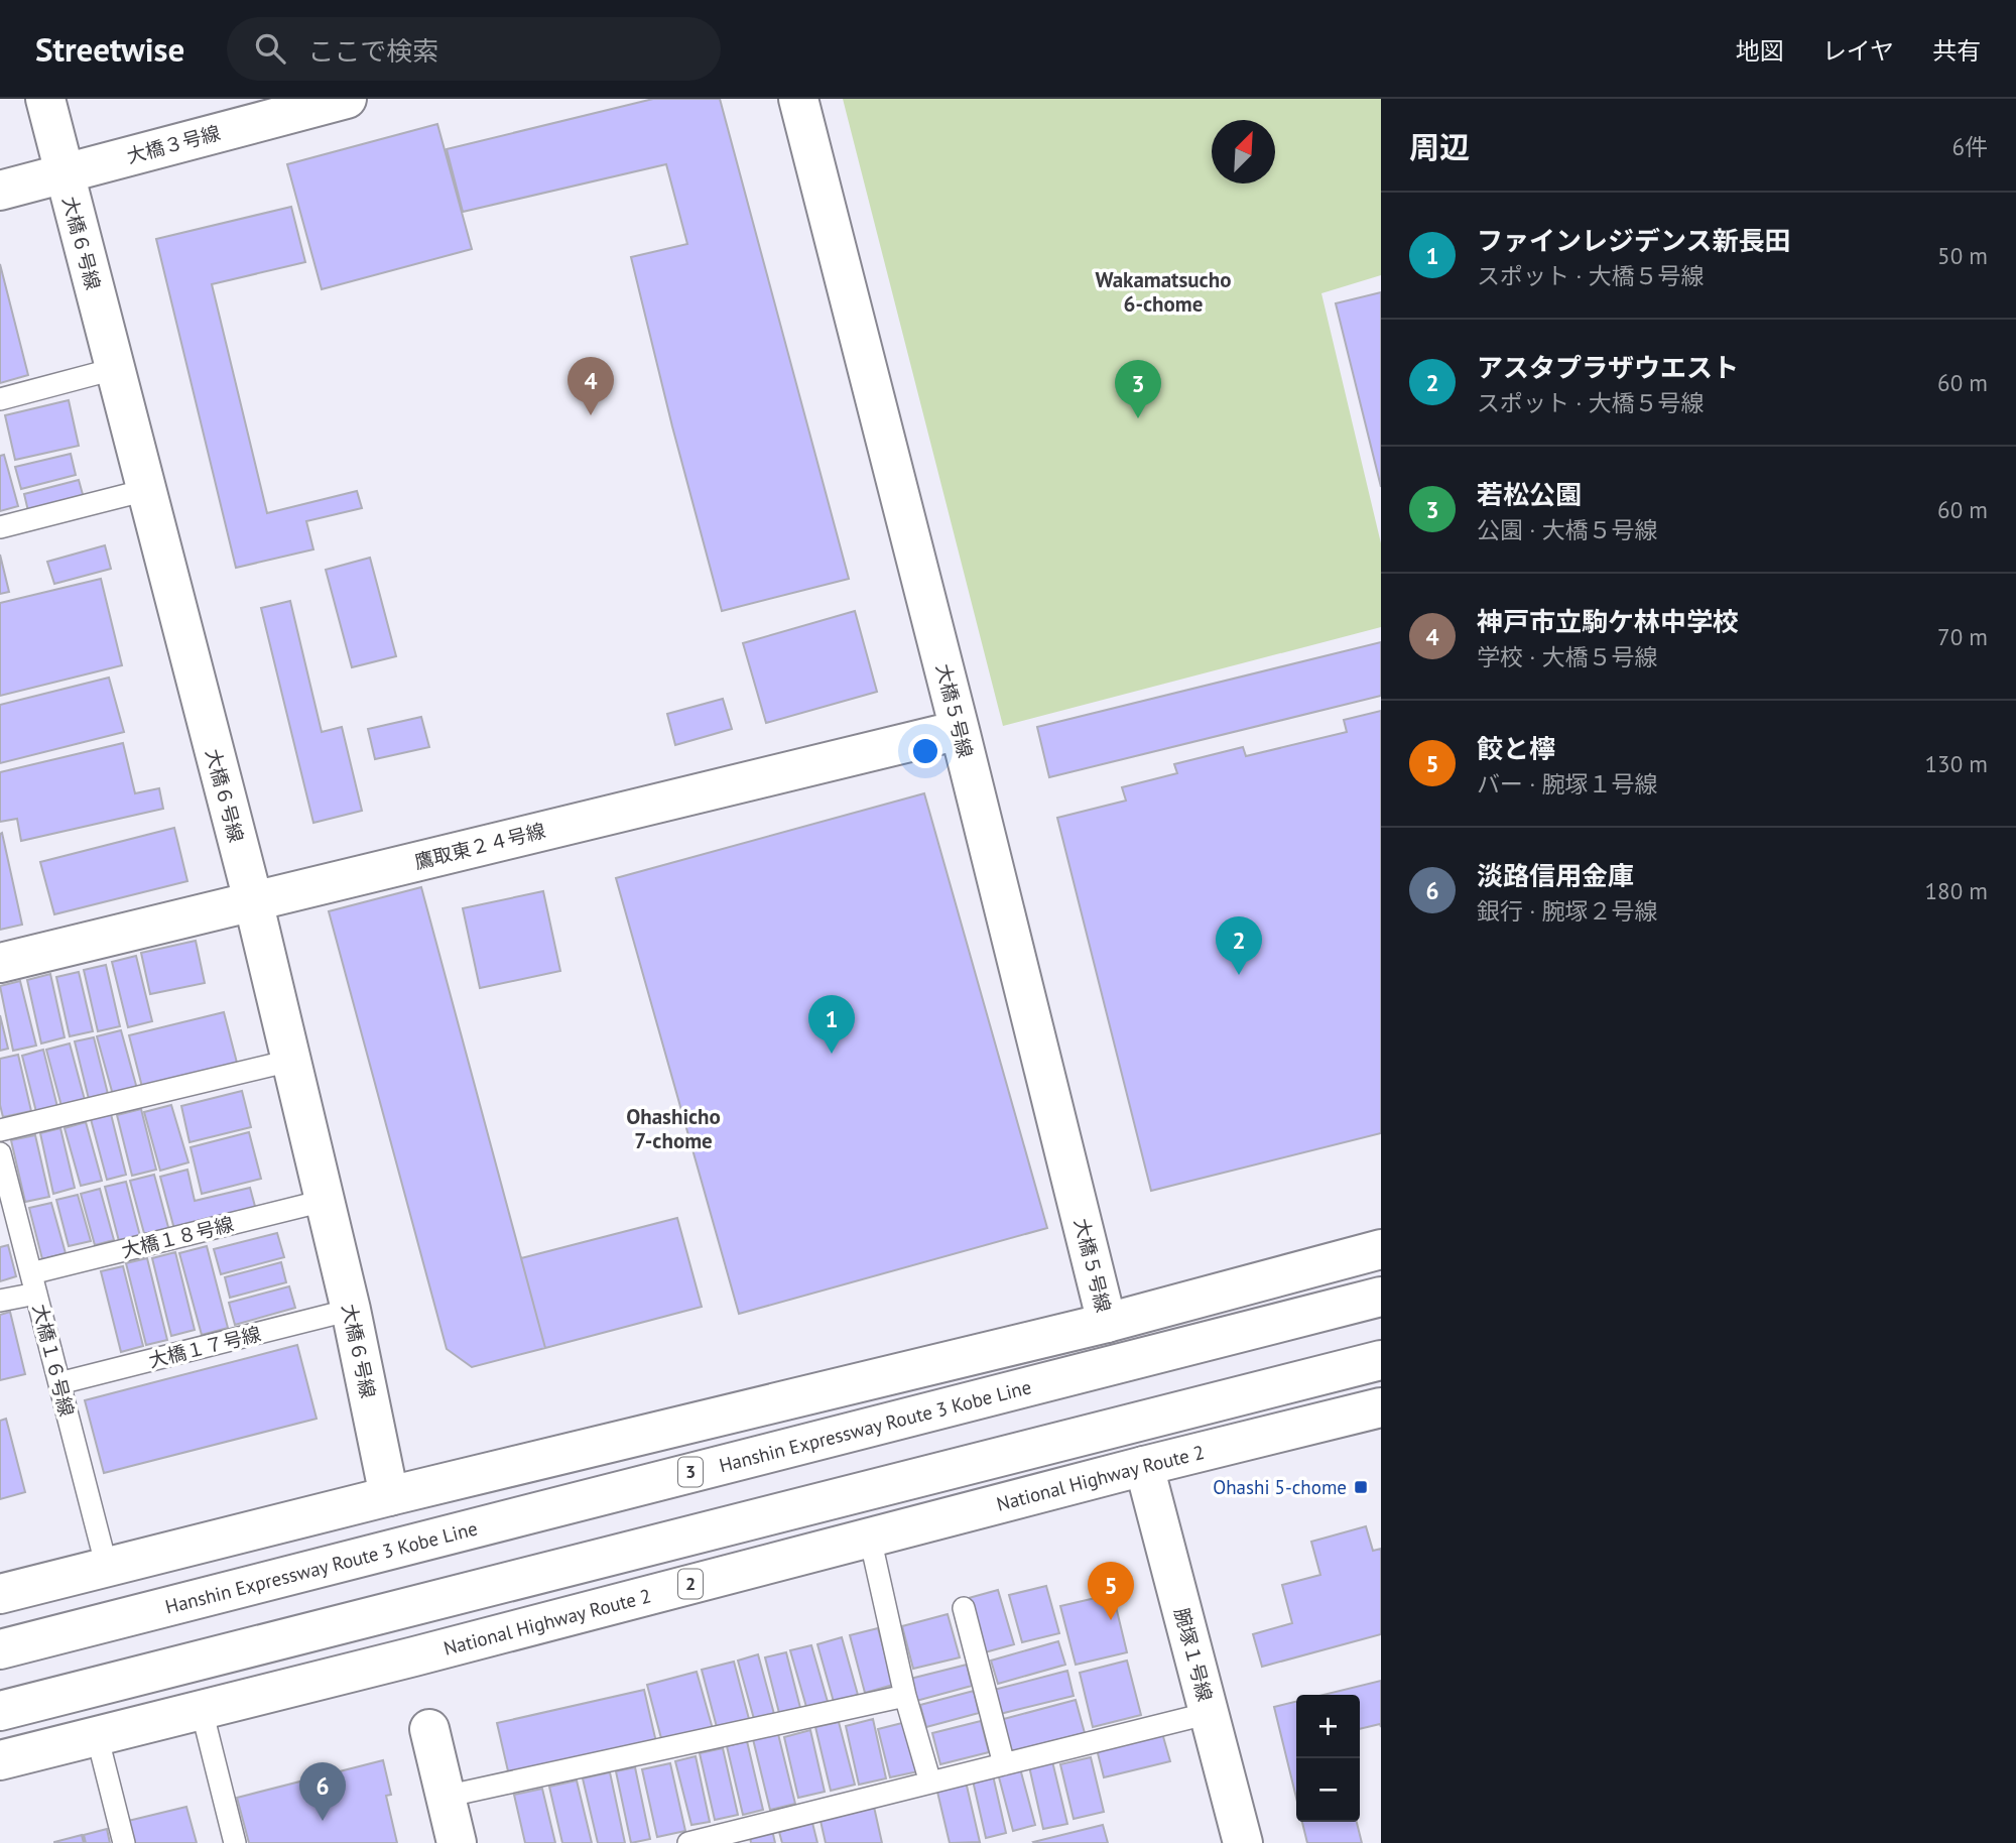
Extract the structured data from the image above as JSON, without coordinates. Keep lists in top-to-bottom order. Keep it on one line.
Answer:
{"streets":{"main road":["大橋３号線","大橋６号線","大橋５号線","鷹取東２４号線","Hanshin Expressway Route 3 Kobe Line","3","National Highway Route 2","2","腕塚１号線"],"lane":["大橋１８号線","大橋１７号線","大橋１６号線"]},"crossings":[["大橋３号線","大橋６号線"],["大橋６号線","鷹取東２４号線"],["大橋６号線","大橋１８号線"],["大橋６号線","大橋１７号線"],["大橋５号線","鷹取東２４号線"],["大橋１８号線","大橋１６号線"],["大橋１７号線","大橋１６号線"],["National Highway Route 2","腕塚１号線"]],"districts":["Wakamatsucho 6-chome","Ohashicho 7-chome"],"places":{"transit":["Ohashi 5-chome"]},"north":"top right","page":{"header":"Streetwise","search":"ここで検索","nav":["地図","レイヤ","共有"],"heading":["周辺","6件"],"list":[{"mark":"1","name":"ファインレジデンス新長田","note":"スポット · 大橋５号線","value":"50 m"},{"mark":"2","name":"アスタプラザウエスト","note":"スポット · 大橋５号線","value":"60 m"},{"mark":"3","name":"若松公園","note":"公園 · 大橋５号線","value":"60 m"},{"mark":"4","name":"神戸市立駒ケ林中学校","note":"学校 · 大橋５号線","value":"70 m"},{"mark":"5","name":"餃と檸","note":"バー · 腕塚１号線","value":"130 m"},{"mark":"6","name":"淡路信用金庫","note":"銀行 · 腕塚２号線","value":"180 m"}],"pins":["4","3","2","1","5","6"],"map_buttons":["+","−"]}}
